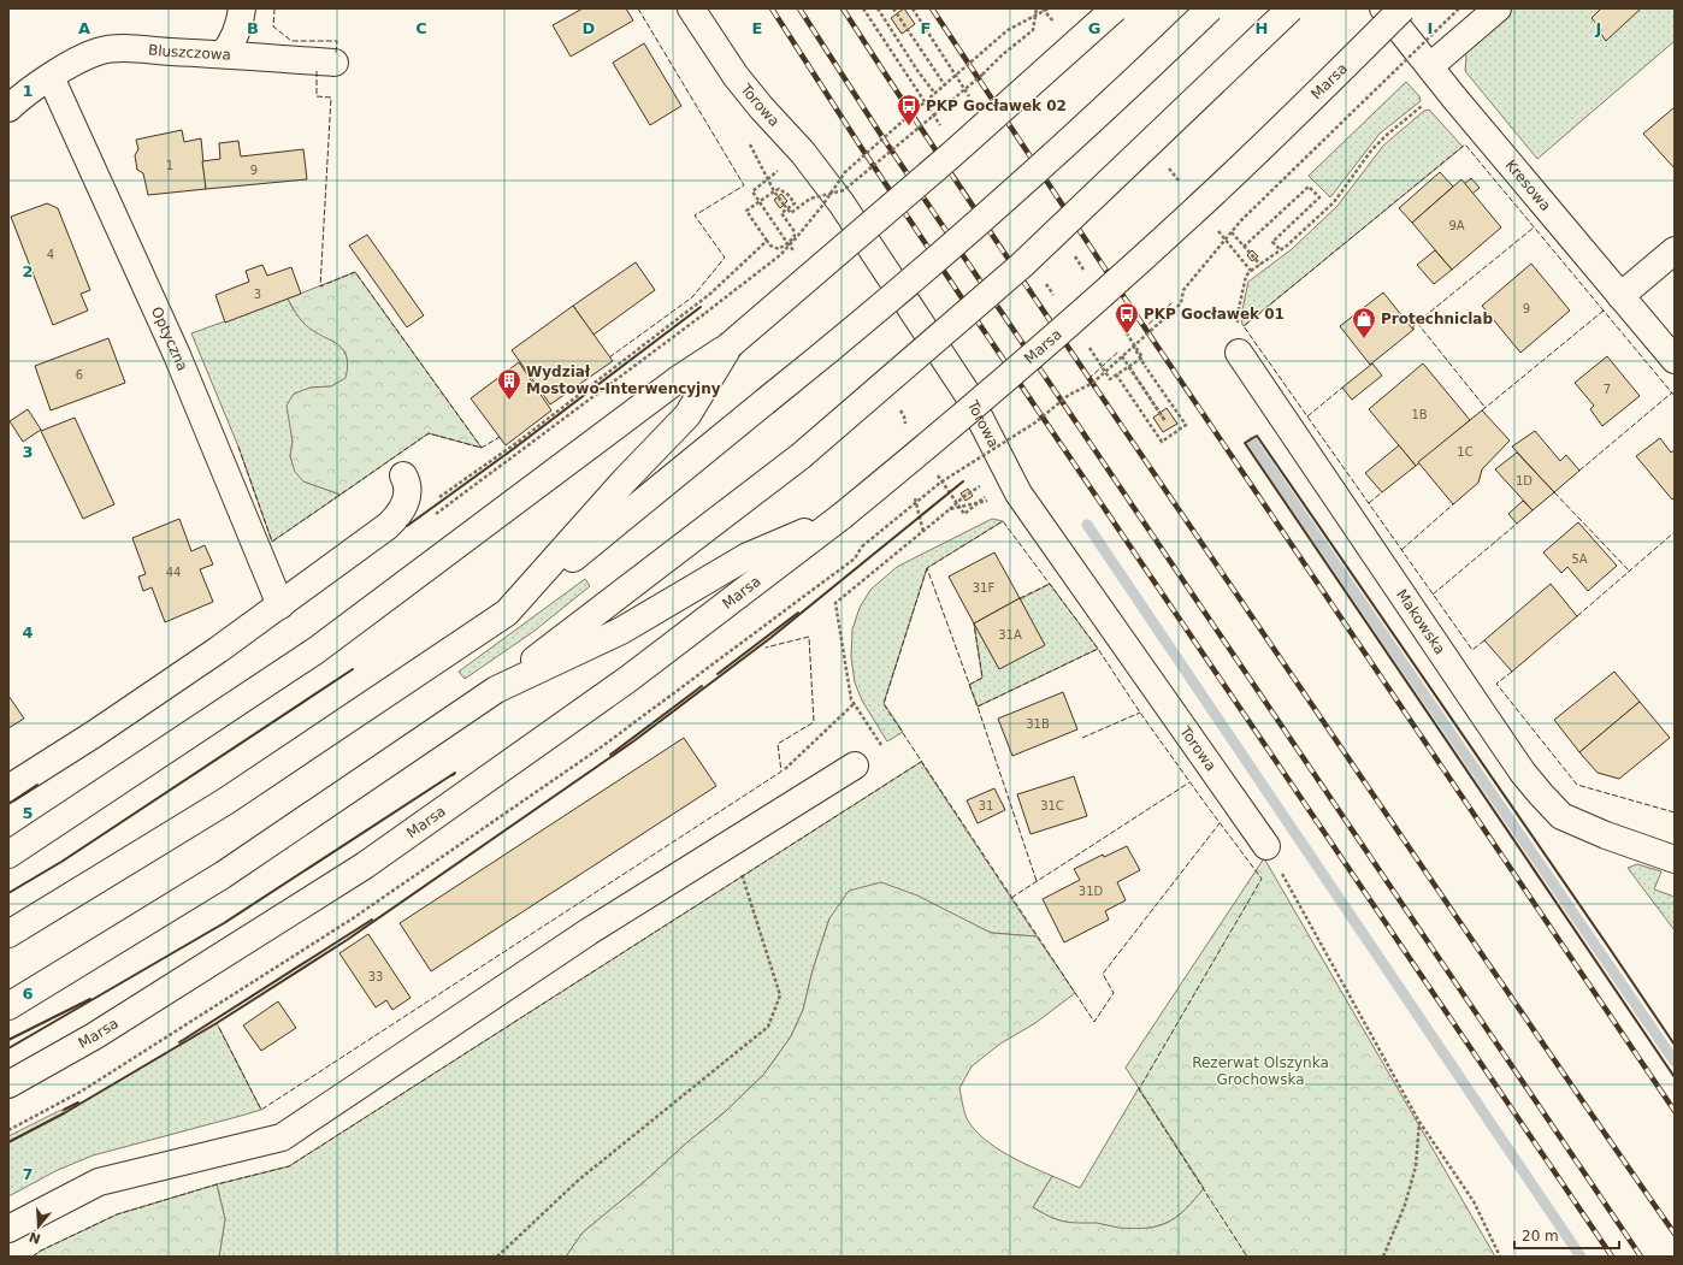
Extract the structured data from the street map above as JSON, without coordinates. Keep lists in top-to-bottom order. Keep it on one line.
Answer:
{"streets":{"main road":["Bluszczowa","Marsa","Torowa","Kresowa","Optyczna","Makowska"]},"crossings":[["Bluszczowa","Optyczna"]],"parks":["Rezerwat Olszynka Grochowska"],"places":{"bus stop":["PKP Gocławek 02","PKP Gocławek 01"],"shop":["Protechniclab"],"building":["Wydział Mostowo-Interwencyjny"]},"house_numbers":["1","9","9A","4","3","9","6","7","1B","1C","1D","5A","44","31F","31A","31B","31","31C","31D","33"],"scale_bar":"20 m","north":"bottom","grid":{"columns":["A","B","C","D","E","F","G","H","I","J"],"rows":["1","2","3","4","5","6","7"]}}
